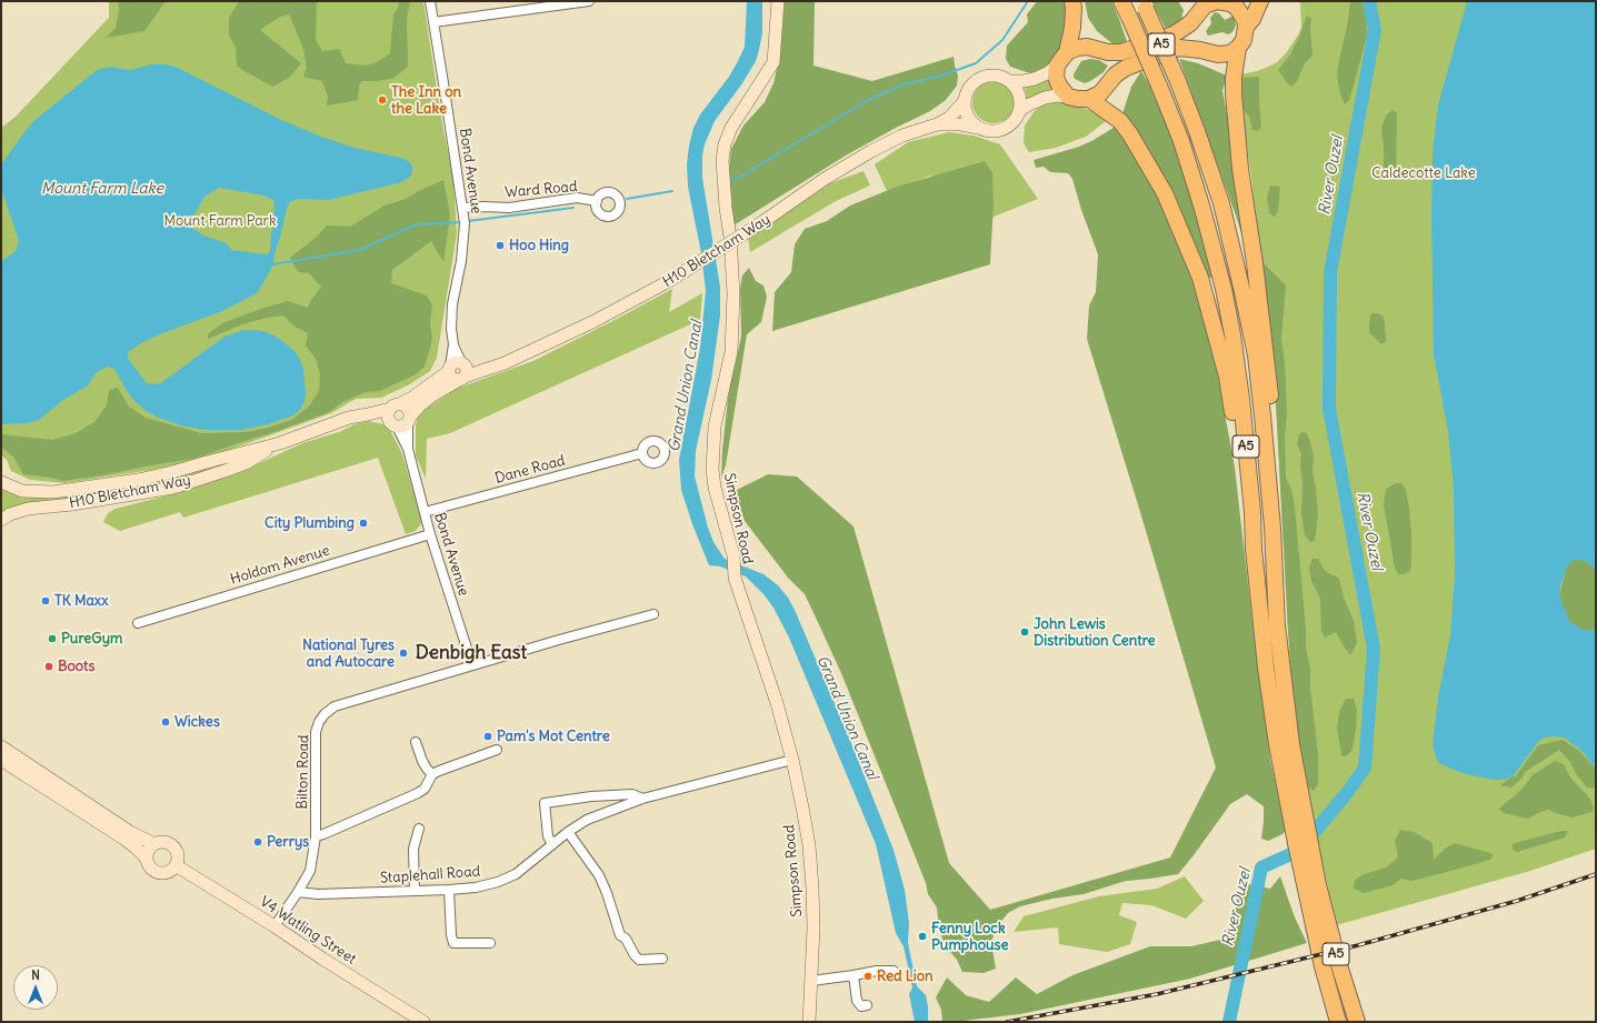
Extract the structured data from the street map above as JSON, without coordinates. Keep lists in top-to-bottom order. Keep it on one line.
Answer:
{"streets":{"highway":["A5"],"street":["Bond Avenue","Ward Road","H10 Bletcham Way","Dane Road","Simpson Road","Holdom Avenue","Bilton Road","Staplehall Road","V4 Watling Street"]},"crossings":[["Bond Avenue","Ward Road"],["Bond Avenue","H10 Bletcham Way"],["Bond Avenue","Dane Road"],["Bond Avenue","Holdom Avenue"],["Bond Avenue","Bilton Road"],["Simpson Road","Staplehall Road"],["Bilton Road","Staplehall Road"],["Bilton Road","V4 Watling Street"]],"districts":["Denbigh East"],"water":["River Ouzel","Mount Farm Lake","Grand Union Canal"],"parks":["Caldecotte Lake","Mount Farm Park"],"places":["The Inn on the Lake","Hoo Hing","City Plumbing","TK Maxx","John Lewis Distribution Centre","PureGym","National Tyres and Autocare","Boots","Wickes","Pam's Mot Centre","Perrys","Fenny Lock Pumphouse","Red Lion"],"north":"top"}
